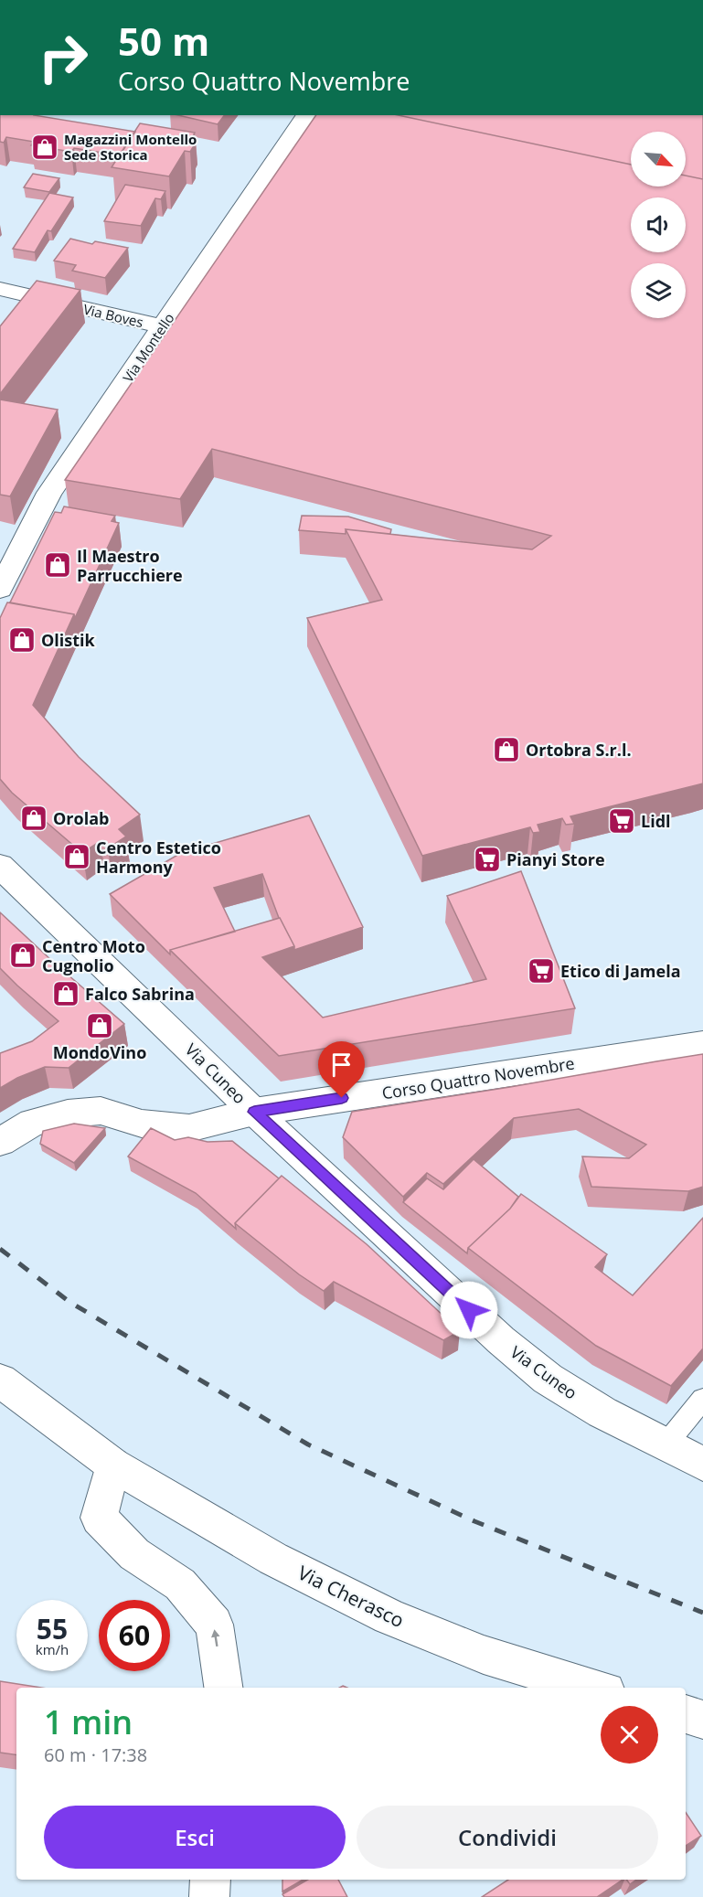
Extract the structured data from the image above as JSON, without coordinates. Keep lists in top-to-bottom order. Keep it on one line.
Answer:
{"streets":{"street":["Via Boves","Via Montello","Via Cuneo","Corso Quattro Novembre","Via Cherasco"]},"crossings":[["Via Boves","Via Montello"],["Via Cuneo","Corso Quattro Novembre"]],"places":{"shop":["Magazzini Montello Sede Storica","Il Maestro Parrucchiere","Olistik","Ortobra S.r.l.","Orolab","Centro Estetico Harmony","Centro Moto Cugnolio","Falco Sabrina","MondoVino"],"supermarket":["Lidl","Pianyi Store","Etico di Jamela"]},"north":"bottom right","page":{"turn":["50 m","Corso Quattro Novembre"],"speed":"55 km/h","limit":"60","heading":["1 min","60 m · 17:38"],"buttons":["Esci","Condividi"]}}
